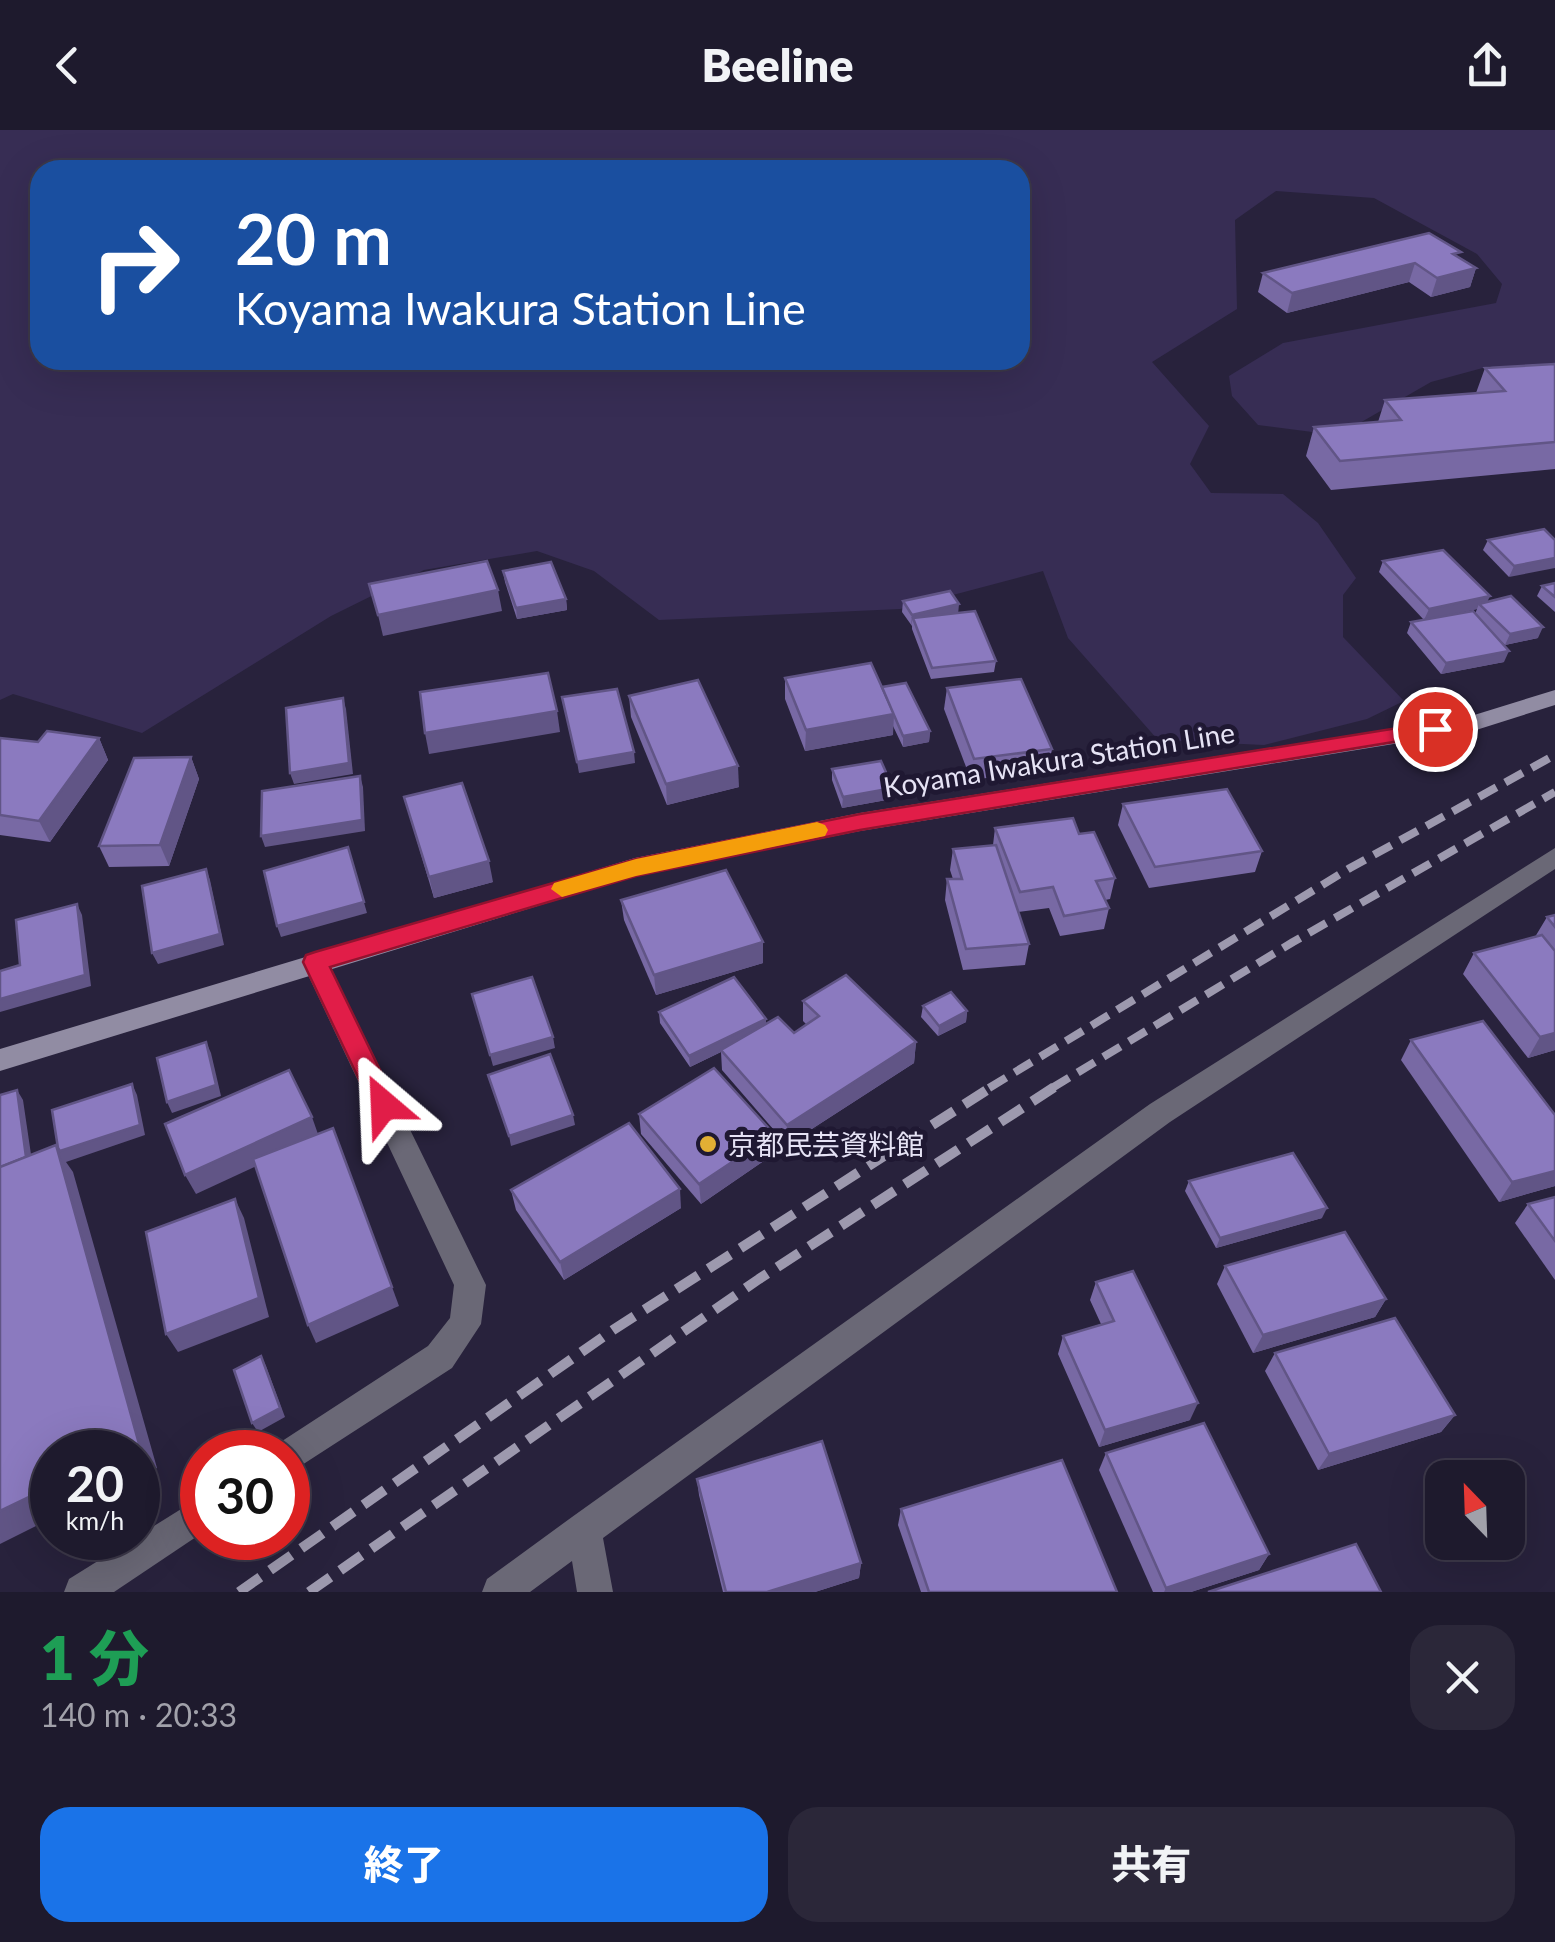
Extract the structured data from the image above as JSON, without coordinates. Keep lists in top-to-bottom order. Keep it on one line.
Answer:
{"streets":{"main road":["Koyama Iwakura Station Line"]},"places":["京都民芸資料館"],"north":"top left","page":{"header":"Beeline","turn":["20 m","Koyama Iwakura Station Line"],"speed":"20 km/h","limit":"30","heading":["1 分","140 m · 20:33"],"buttons":["終了","共有"]}}
